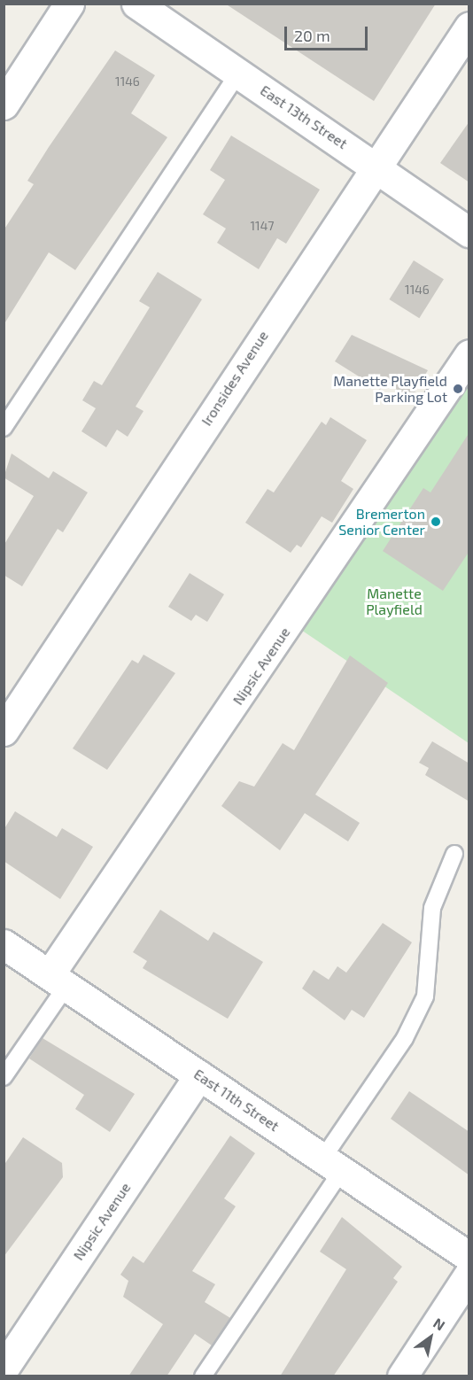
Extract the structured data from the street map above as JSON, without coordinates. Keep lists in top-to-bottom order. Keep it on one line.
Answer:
{"streets":{"street":["East 13th Street","Ironsides Avenue","Nipsic Avenue","East 11th Street"]},"crossings":[["East 13th Street","Ironsides Avenue"],["Nipsic Avenue","East 11th Street"]],"parks":["Manette Playfield"],"places":["Manette Playfield Parking Lot","Bremerton Senior Center"],"house_numbers":["1146","1147","1146"],"scale_bar":"20 m","north":"top right"}
